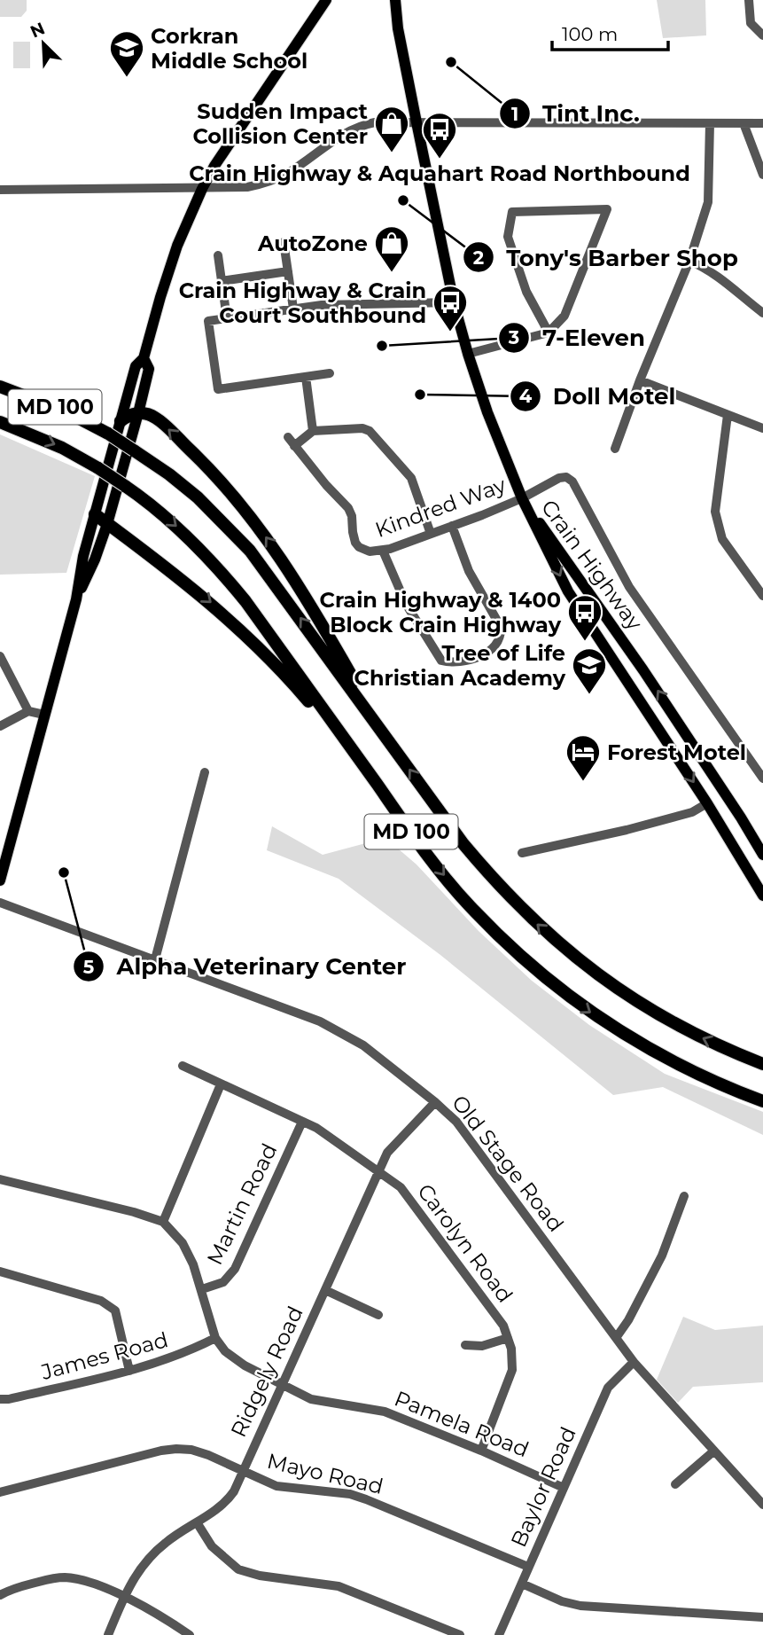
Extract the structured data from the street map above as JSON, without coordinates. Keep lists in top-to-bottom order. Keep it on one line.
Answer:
{"streets":{"highway":["MD 100"],"main road":["Crain Highway"],"street":["Kindred Way","Old Stage Road","Martin Road","Carolyn Road","James Road","Ridgely Road","Pamela Road","Mayo Road","Baylor Road"]},"crossings":[["Kindred Way","Crain Highway"],["Old Stage Road","Ridgely Road"],["Old Stage Road","Baylor Road"],["Martin Road","Carolyn Road"],["Martin Road","Pamela Road"],["Carolyn Road","Ridgely Road"],["Carolyn Road","Pamela Road"],["James Road","Pamela Road"],["Ridgely Road","Pamela Road"],["Ridgely Road","Mayo Road"],["Pamela Road","Baylor Road"],["Mayo Road","Baylor Road"]],"places":{"other":["Tint Inc.","Tony's Barber Shop","7-Eleven","Doll Motel","Alpha Veterinary Center"],"school or university":["Corkran Middle School","Tree of Life Christian Academy"],"shop":["Sudden Impact Collision Center","AutoZone"],"bus stop":["Crain Highway & Aquahart Road Northbound","Crain Highway & Crain Court Southbound","Crain Highway & 1400 Block Crain Highway"],"hotel":["Forest Motel"]},"scale_bar":"100 m","north":"top left"}
